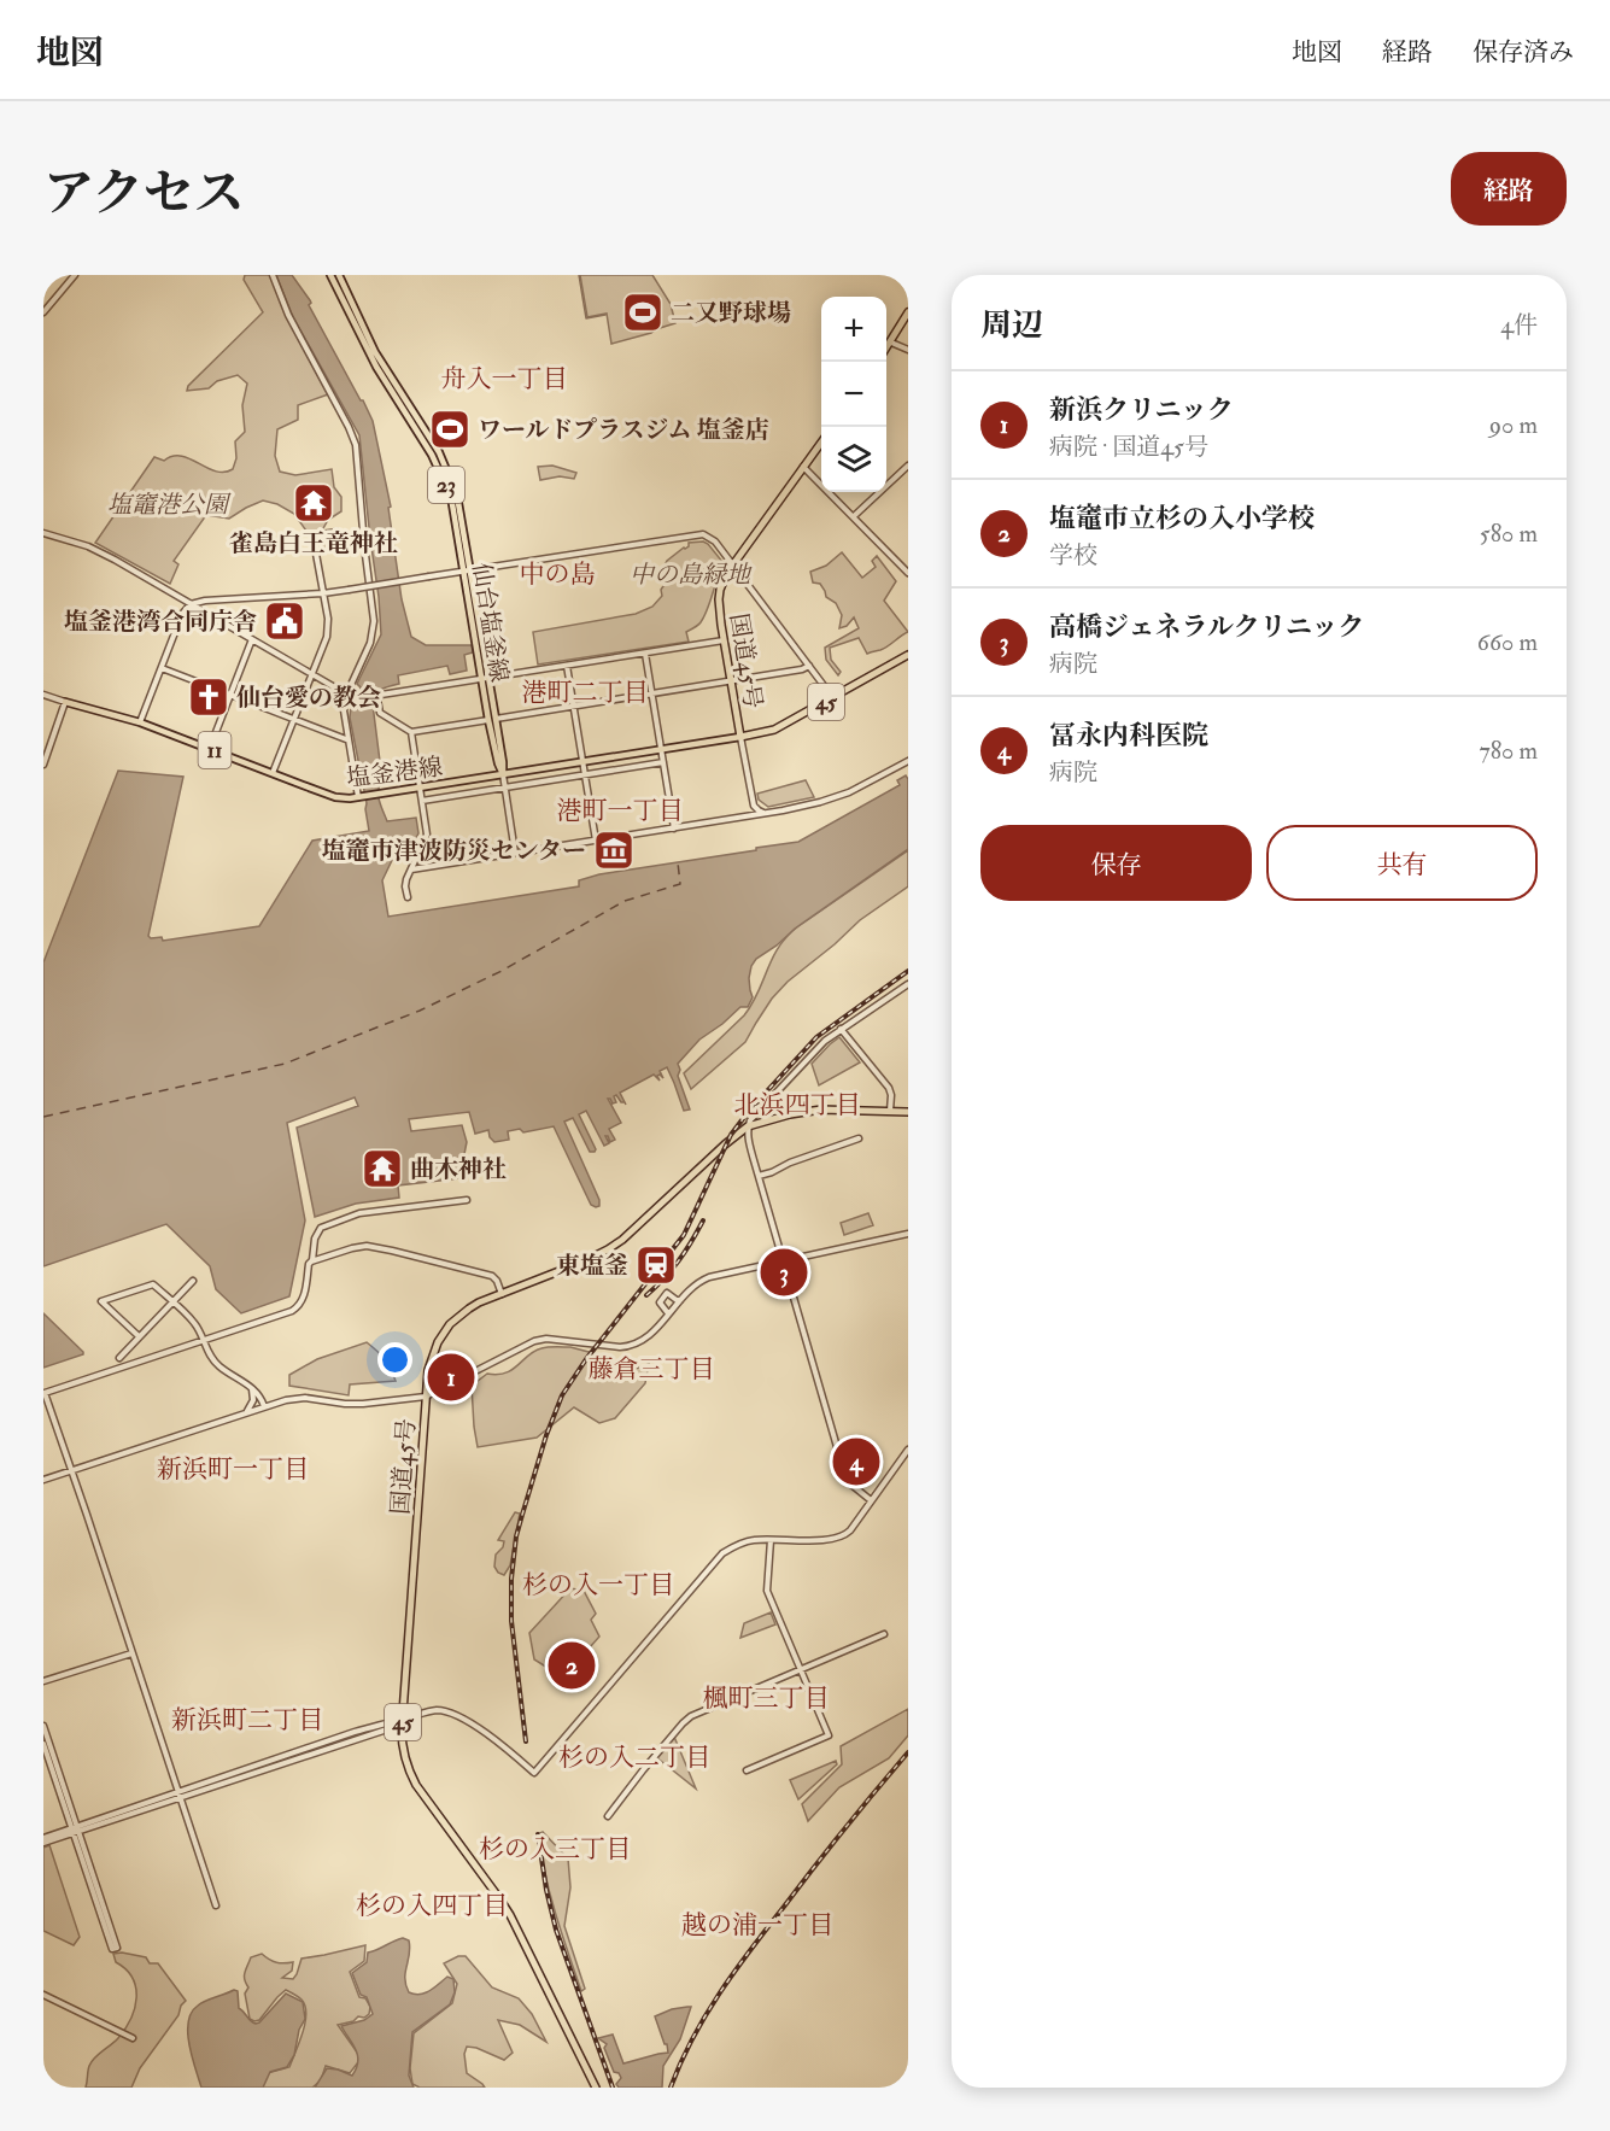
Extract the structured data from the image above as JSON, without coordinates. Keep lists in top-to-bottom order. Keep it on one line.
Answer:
{"streets":{"highway":["国道45号","45"],"main road":["23","仙台塩釜線","11","塩釜港線"]},"crossings":[["仙台塩釜線","塩釜港線"],["国道45号","塩釜港線"]],"districts":["舟入一丁目","中の島","港町二丁目","港町一丁目","北浜四丁目","藤倉三丁目","新浜町一丁目","杉の入一丁目","楓町三丁目","新浜町二丁目","杉の入二丁目","杉の入三丁目","杉の入四丁目","越の浦一丁目"],"parks":["塩竈港公園","中の島緑地"],"places":{"sports":["二又野球場","ワールドプラスジム 塩釜店"],"temple":["雀島白王竜神社","曲木神社"],"public building":["塩釜港湾合同庁舎"],"church":["仙台愛の教会"],"museum":["塩竈市津波防災センター"],"station":["東塩釜"]},"page":{"header":"地図","nav":["地図","経路","保存済み"],"title":"アクセス","buttons":["経路",["保存","共有"]],"heading":["周辺","4件"],"map_buttons":["+","−"],"list":[{"mark":"1","name":"新浜クリニック","note":"病院 · 国道45号","value":"90 m"},{"mark":"2","name":"塩竈市立杉の入小学校","note":"学校","value":"580 m"},{"mark":"3","name":"高橋ジェネラルクリニック","note":"病院","value":"660 m"},{"mark":"4","name":"冨永内科医院","note":"病院","value":"780 m"}],"pins":["3","1","4","2"]}}
